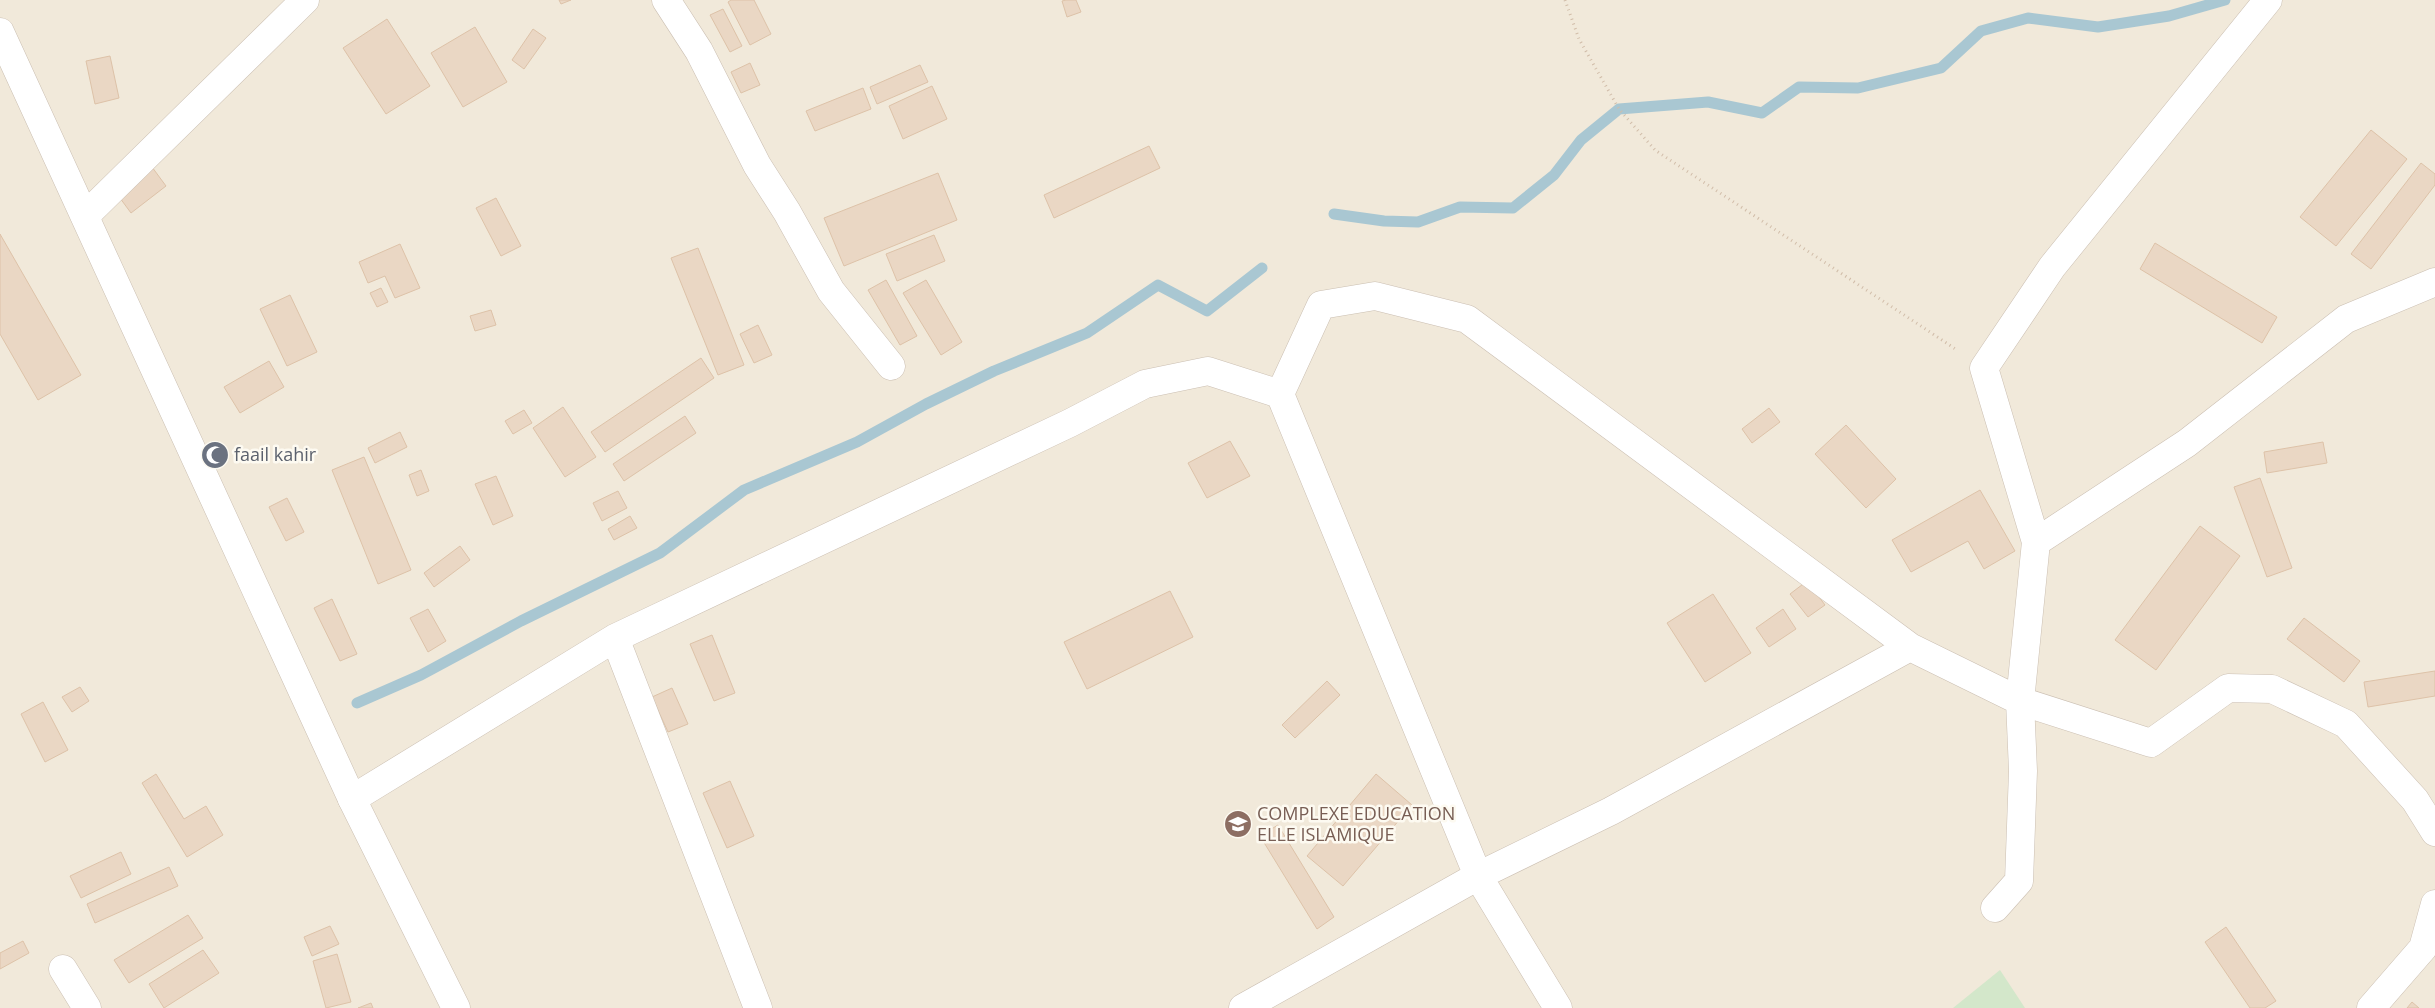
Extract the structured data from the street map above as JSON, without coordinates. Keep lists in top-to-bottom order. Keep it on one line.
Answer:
{"places":{"mosque":["faail kahir"],"school or university":["COMPLEXE EDUCATION ELLE ISLAMIQUE"]}}
